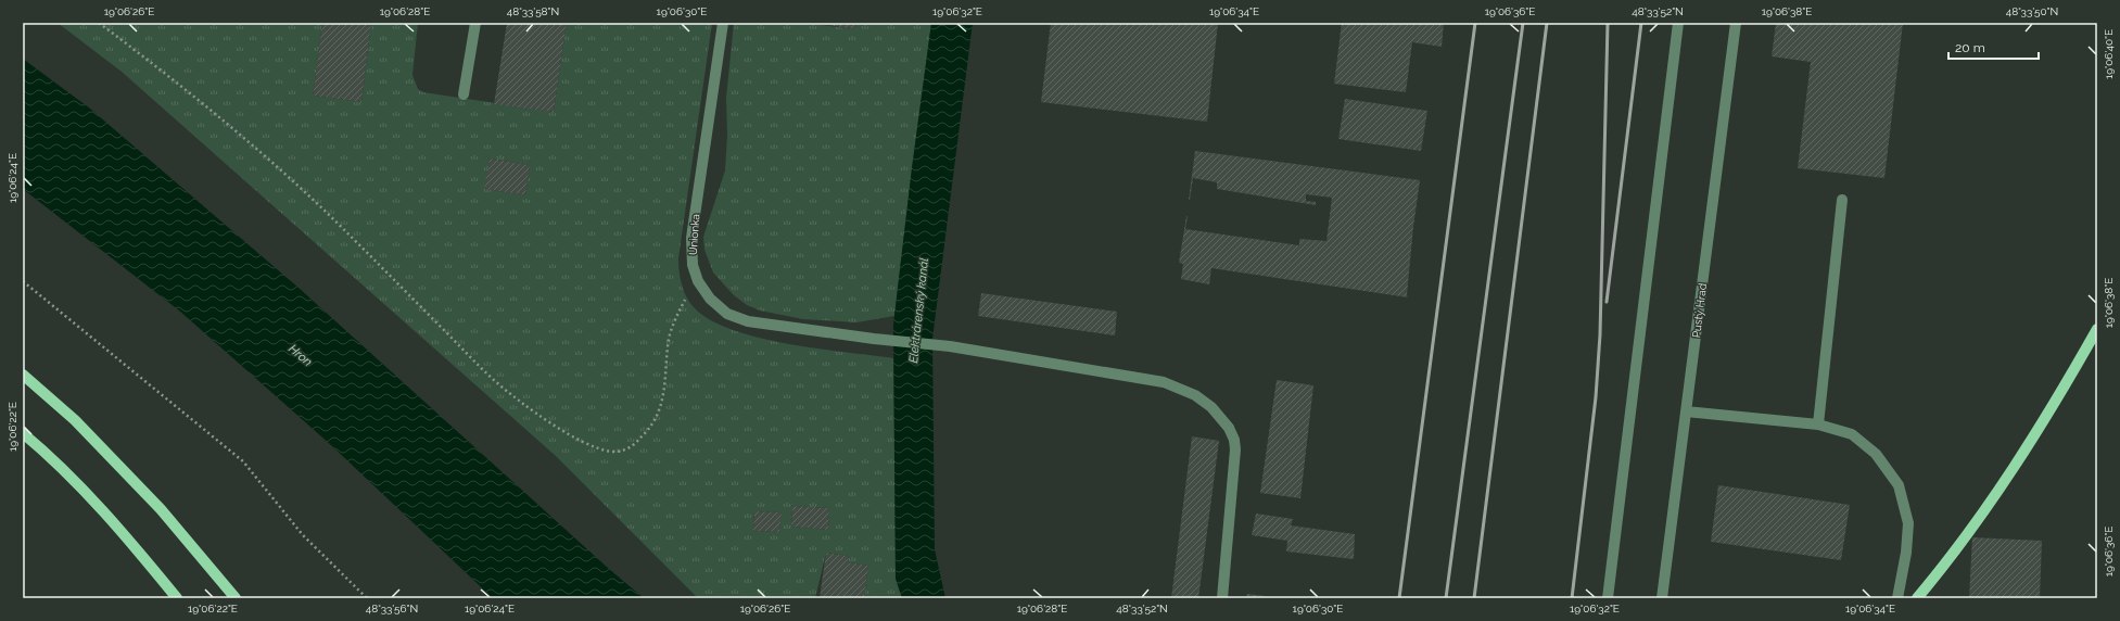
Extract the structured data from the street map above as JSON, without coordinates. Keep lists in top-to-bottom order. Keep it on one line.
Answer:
{"streets":{"lane":["Unionka","Pustý Hrad"]},"water":["Elektrárenský kanál","Hron"],"scale_bar":"20 m","coordinates":["19°06'26\"E","19°06'28\"E","48°33'58\"N","19°06'30\"E","19°06'32\"E","19°06'34\"E","19°06'36\"E","48°33'52\"N","19°06'38\"E","48°33'50\"N","19°06'40\"E","19°06'24\"E","19°06'22\"E","48°33'56\"N"]}
